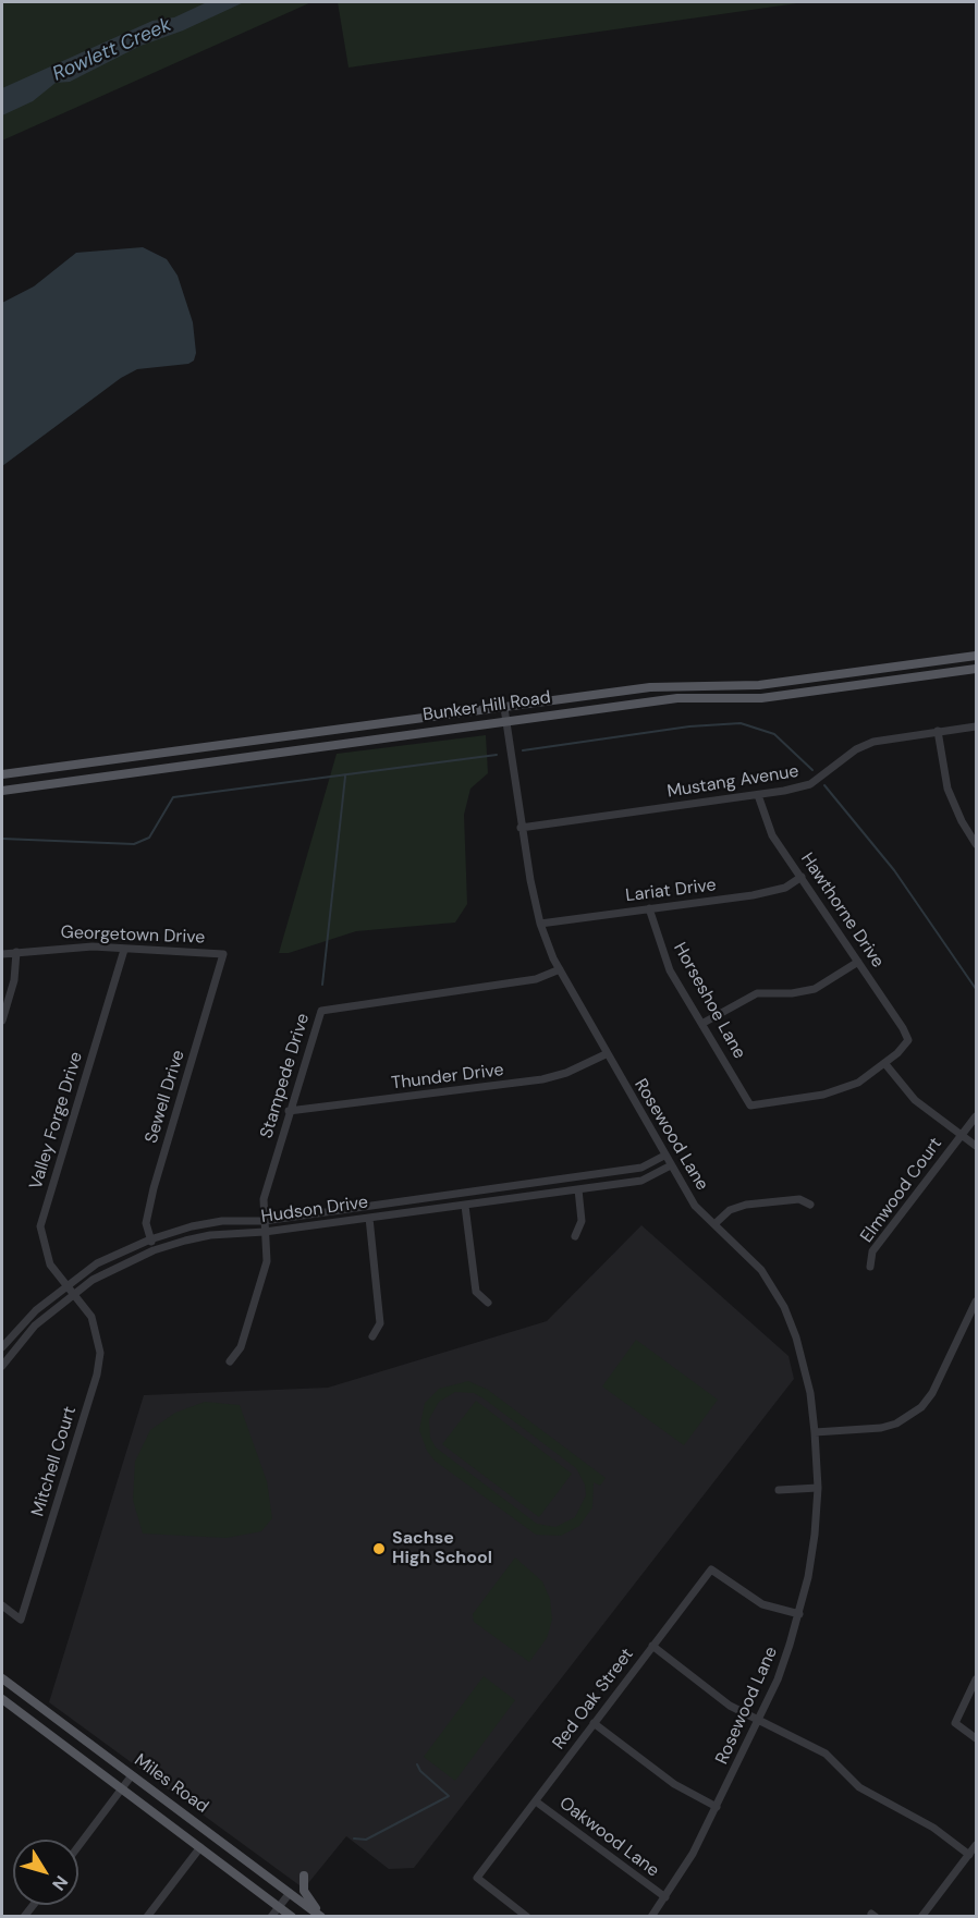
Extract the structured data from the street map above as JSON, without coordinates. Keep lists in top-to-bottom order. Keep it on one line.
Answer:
{"streets":{"main road":["Bunker Hill Road","Miles Road"],"street":["Mustang Avenue","Lariat Drive","Hawthorne Drive","Georgetown Drive","Horseshoe Lane","Stampede Drive","Thunder Drive","Sewell Drive","Valley Forge Drive","Rosewood Lane","Elmwood Court","Hudson Drive","Mitchell Court","Red Oak Street","Oakwood Lane"]},"crossings":[["Bunker Hill Road","Rosewood Lane"],["Mustang Avenue","Hawthorne Drive"],["Mustang Avenue","Rosewood Lane"],["Lariat Drive","Hawthorne Drive"],["Lariat Drive","Horseshoe Lane"],["Lariat Drive","Rosewood Lane"],["Hawthorne Drive","Horseshoe Lane"],["Georgetown Drive","Sewell Drive"],["Georgetown Drive","Valley Forge Drive"],["Stampede Drive","Thunder Drive"],["Stampede Drive","Rosewood Lane"],["Stampede Drive","Hudson Drive"],["Thunder Drive","Rosewood Lane"],["Sewell Drive","Hudson Drive"],["Valley Forge Drive","Hudson Drive"],["Valley Forge Drive","Mitchell Court"],["Rosewood Lane","Hudson Drive"],["Rosewood Lane","Red Oak Street"],["Rosewood Lane","Oakwood Lane"],["Hudson Drive","Mitchell Court"],["Red Oak Street","Oakwood Lane"]],"water":["Rowlett Creek"],"places":["Sachse High School"],"north":"bottom right"}
